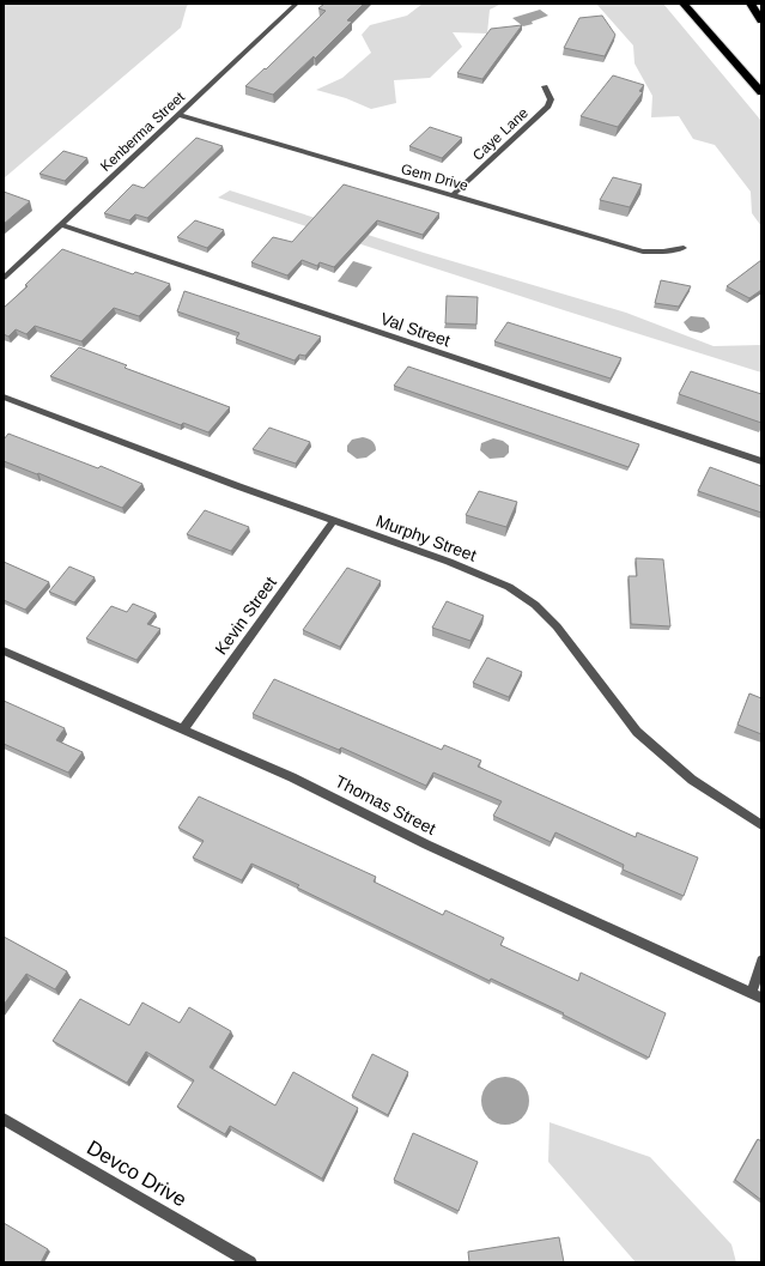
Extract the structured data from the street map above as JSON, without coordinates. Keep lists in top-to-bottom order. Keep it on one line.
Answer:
{"streets":{"street":["Kenberma Street","Caye Lane","Gem Drive","Val Street","Murphy Street","Kevin Street","Thomas Street","Devco Drive"]},"crossings":[["Kenberma Street","Gem Drive"],["Kenberma Street","Val Street"],["Caye Lane","Gem Drive"],["Murphy Street","Kevin Street"],["Kevin Street","Thomas Street"]]}
